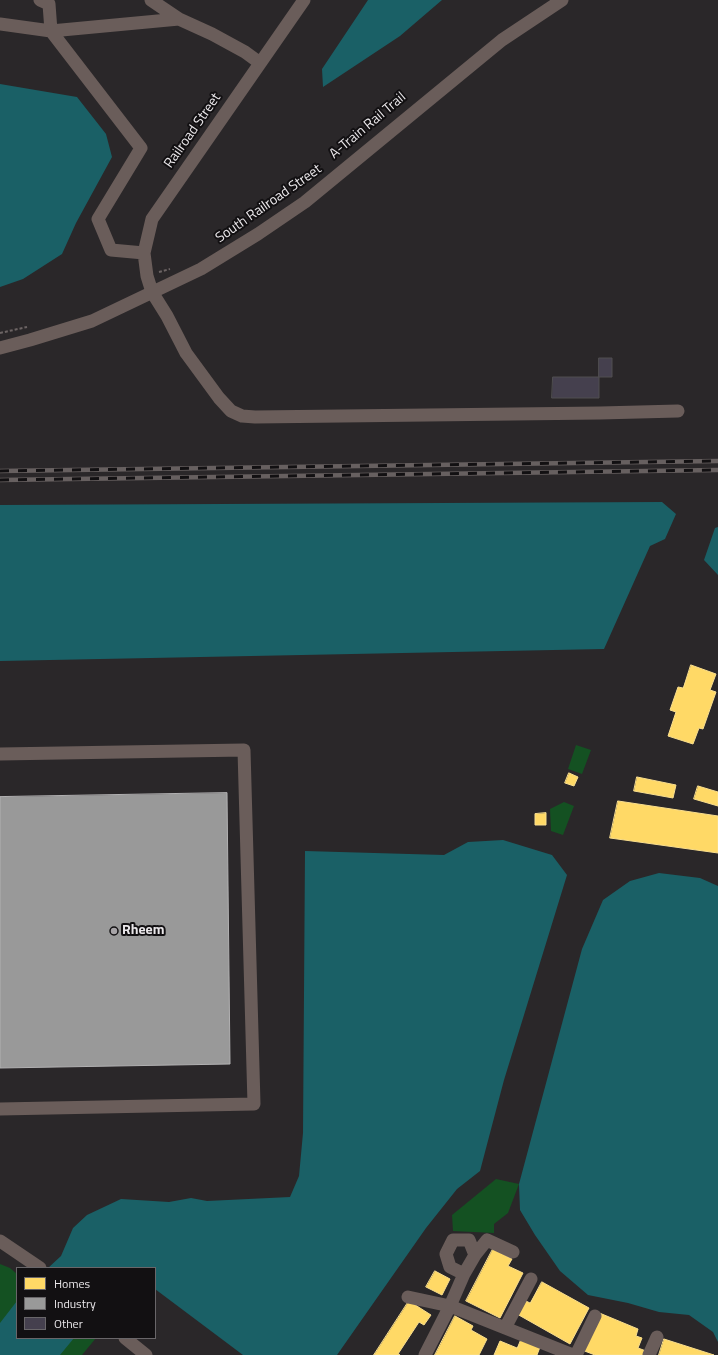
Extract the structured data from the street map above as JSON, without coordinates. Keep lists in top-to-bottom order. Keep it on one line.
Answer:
{"streets":{"street":["Railroad Street","South Railroad Street"]},"crossings":[["Railroad Street","South Railroad Street"]],"places":["Rheem"],"legend":["Homes","Industry","Other"]}
